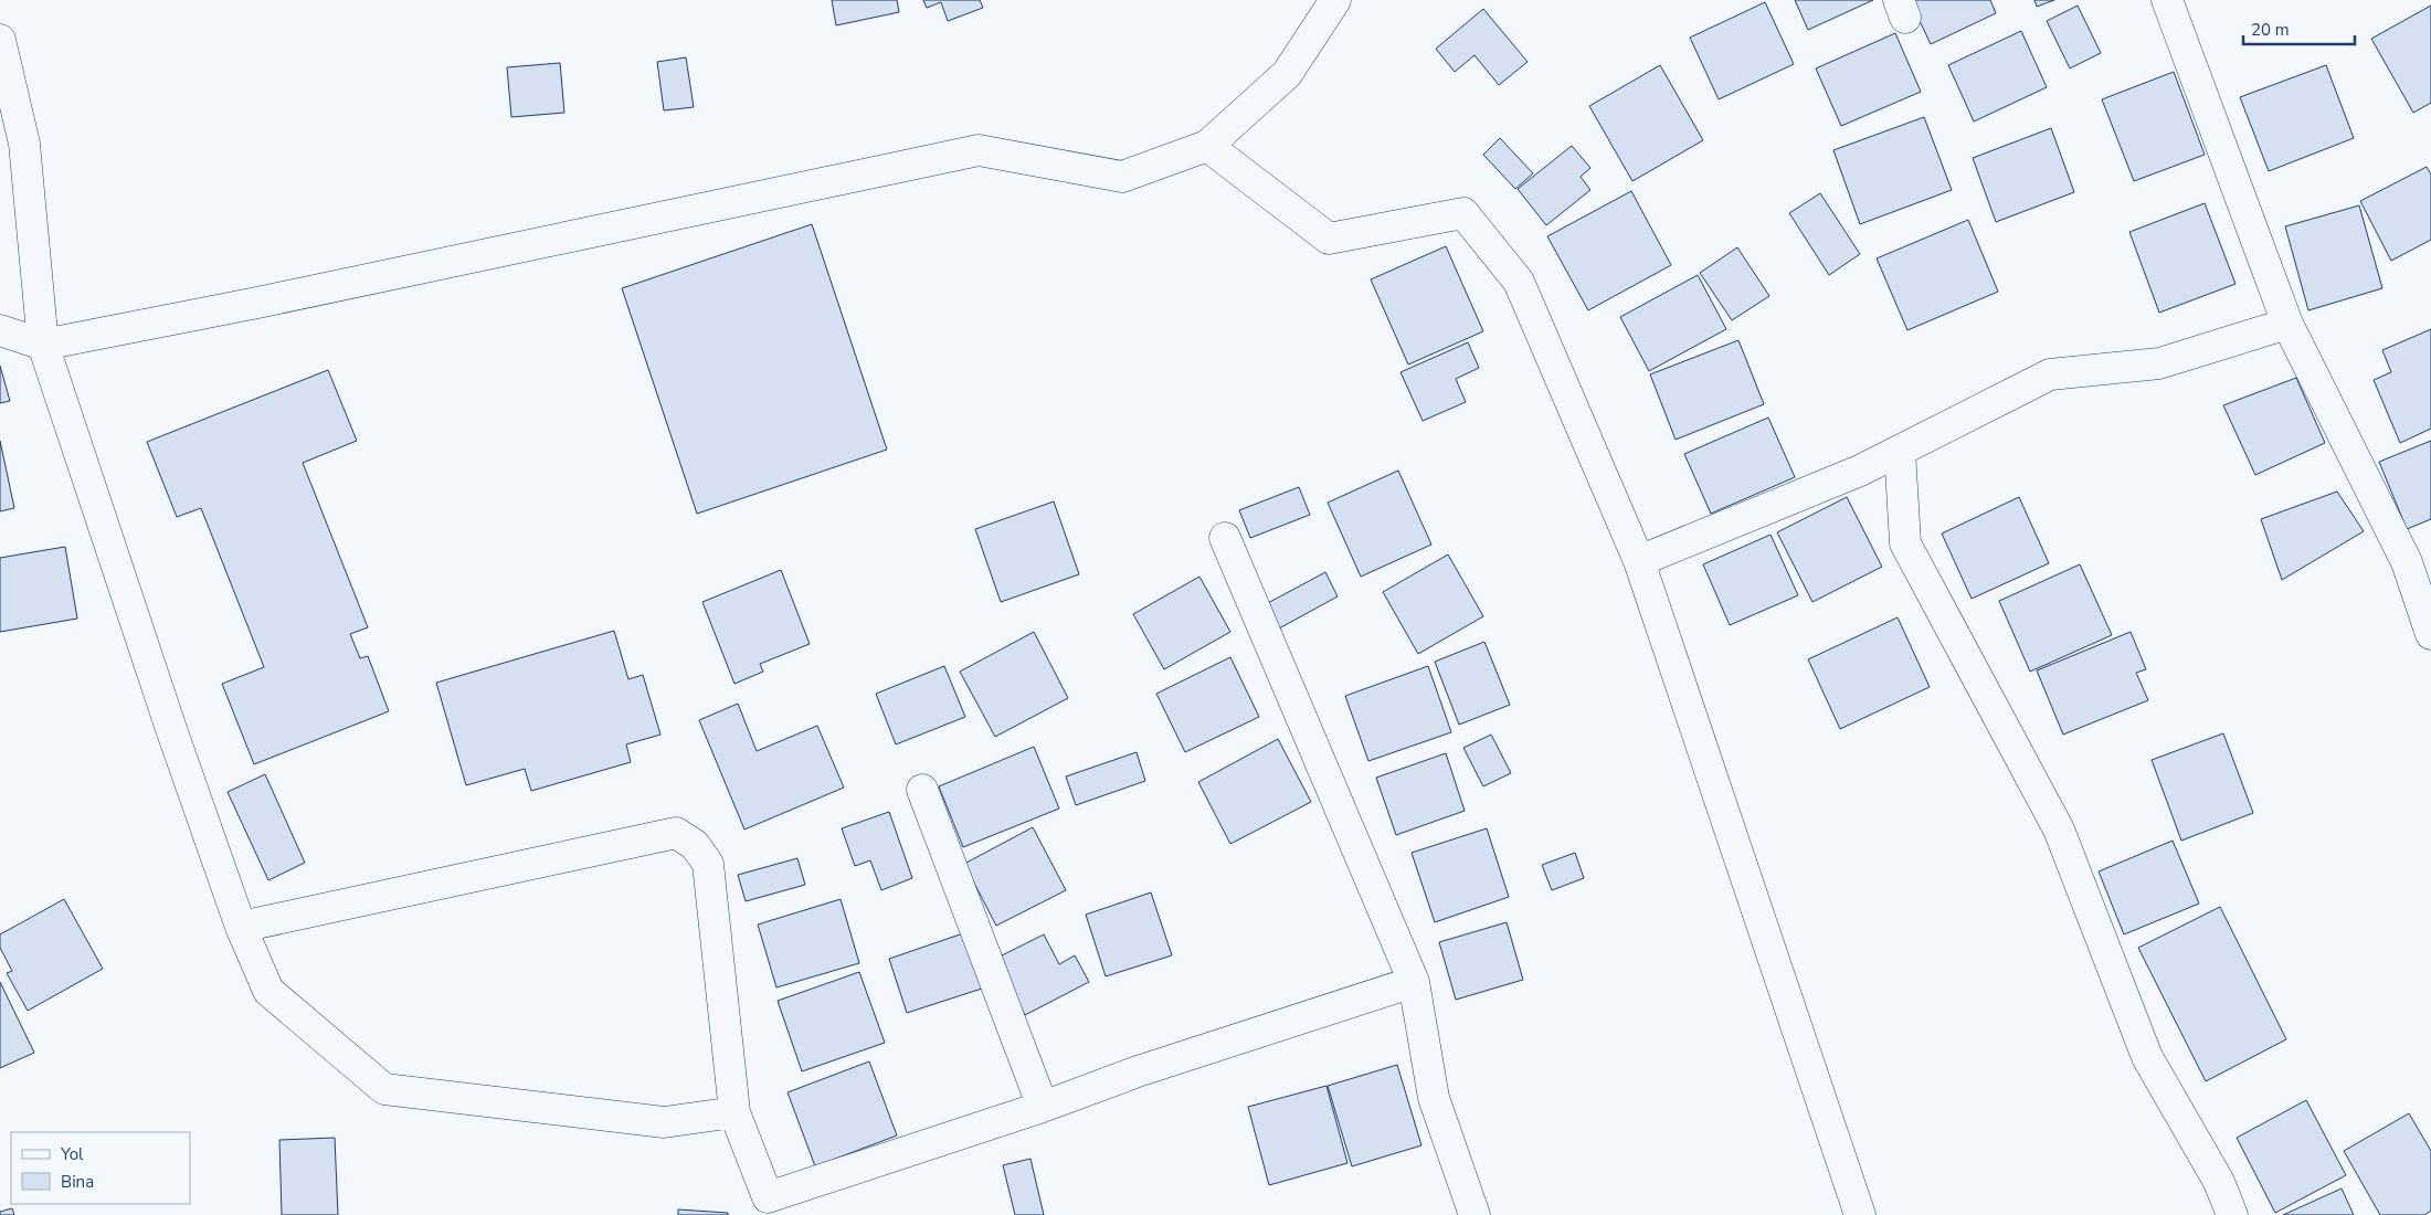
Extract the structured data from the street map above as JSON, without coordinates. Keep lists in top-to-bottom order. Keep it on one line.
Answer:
{"legend":["Yol","Bina"],"scale_bar":"20 m"}
